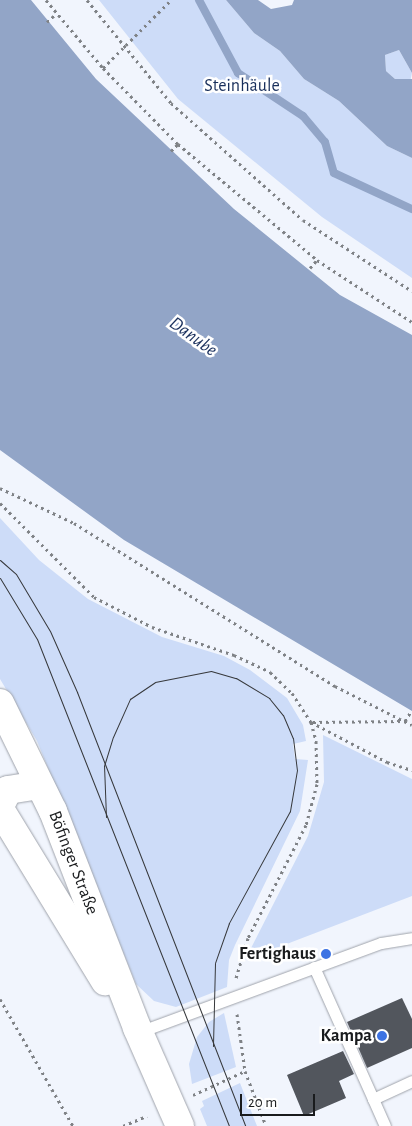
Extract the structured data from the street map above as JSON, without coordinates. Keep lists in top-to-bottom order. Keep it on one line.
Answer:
{"streets":{"street":["Böfinger Straße"]},"water":["Danube"],"parks":["Steinhäule"],"places":["Fertighaus","Kampa"],"scale_bar":"20 m"}
